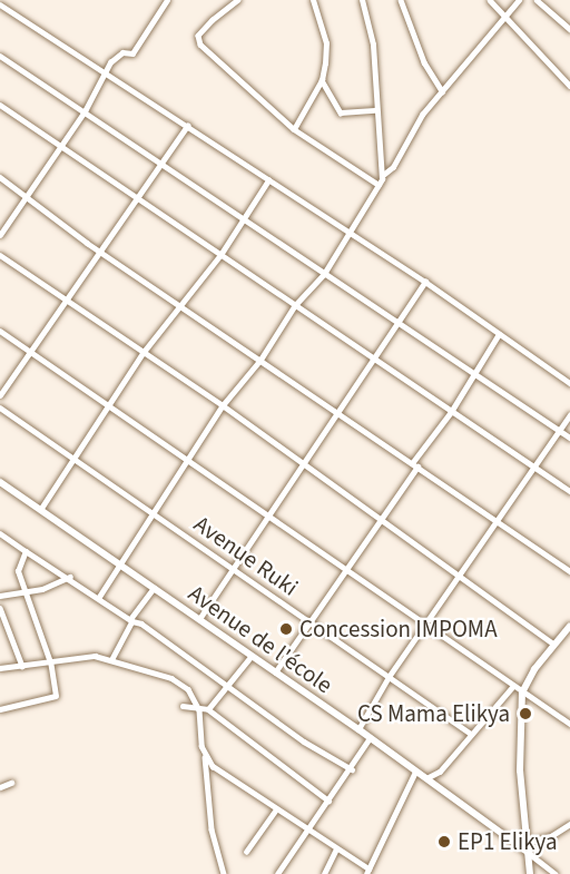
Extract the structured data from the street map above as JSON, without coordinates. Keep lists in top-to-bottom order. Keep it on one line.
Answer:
{"streets":{"street":["Avenue Ruki","Avenue de l'école"]},"places":["Concession IMPOMA","CS Mama Elikya","EP1 Elikya"]}
